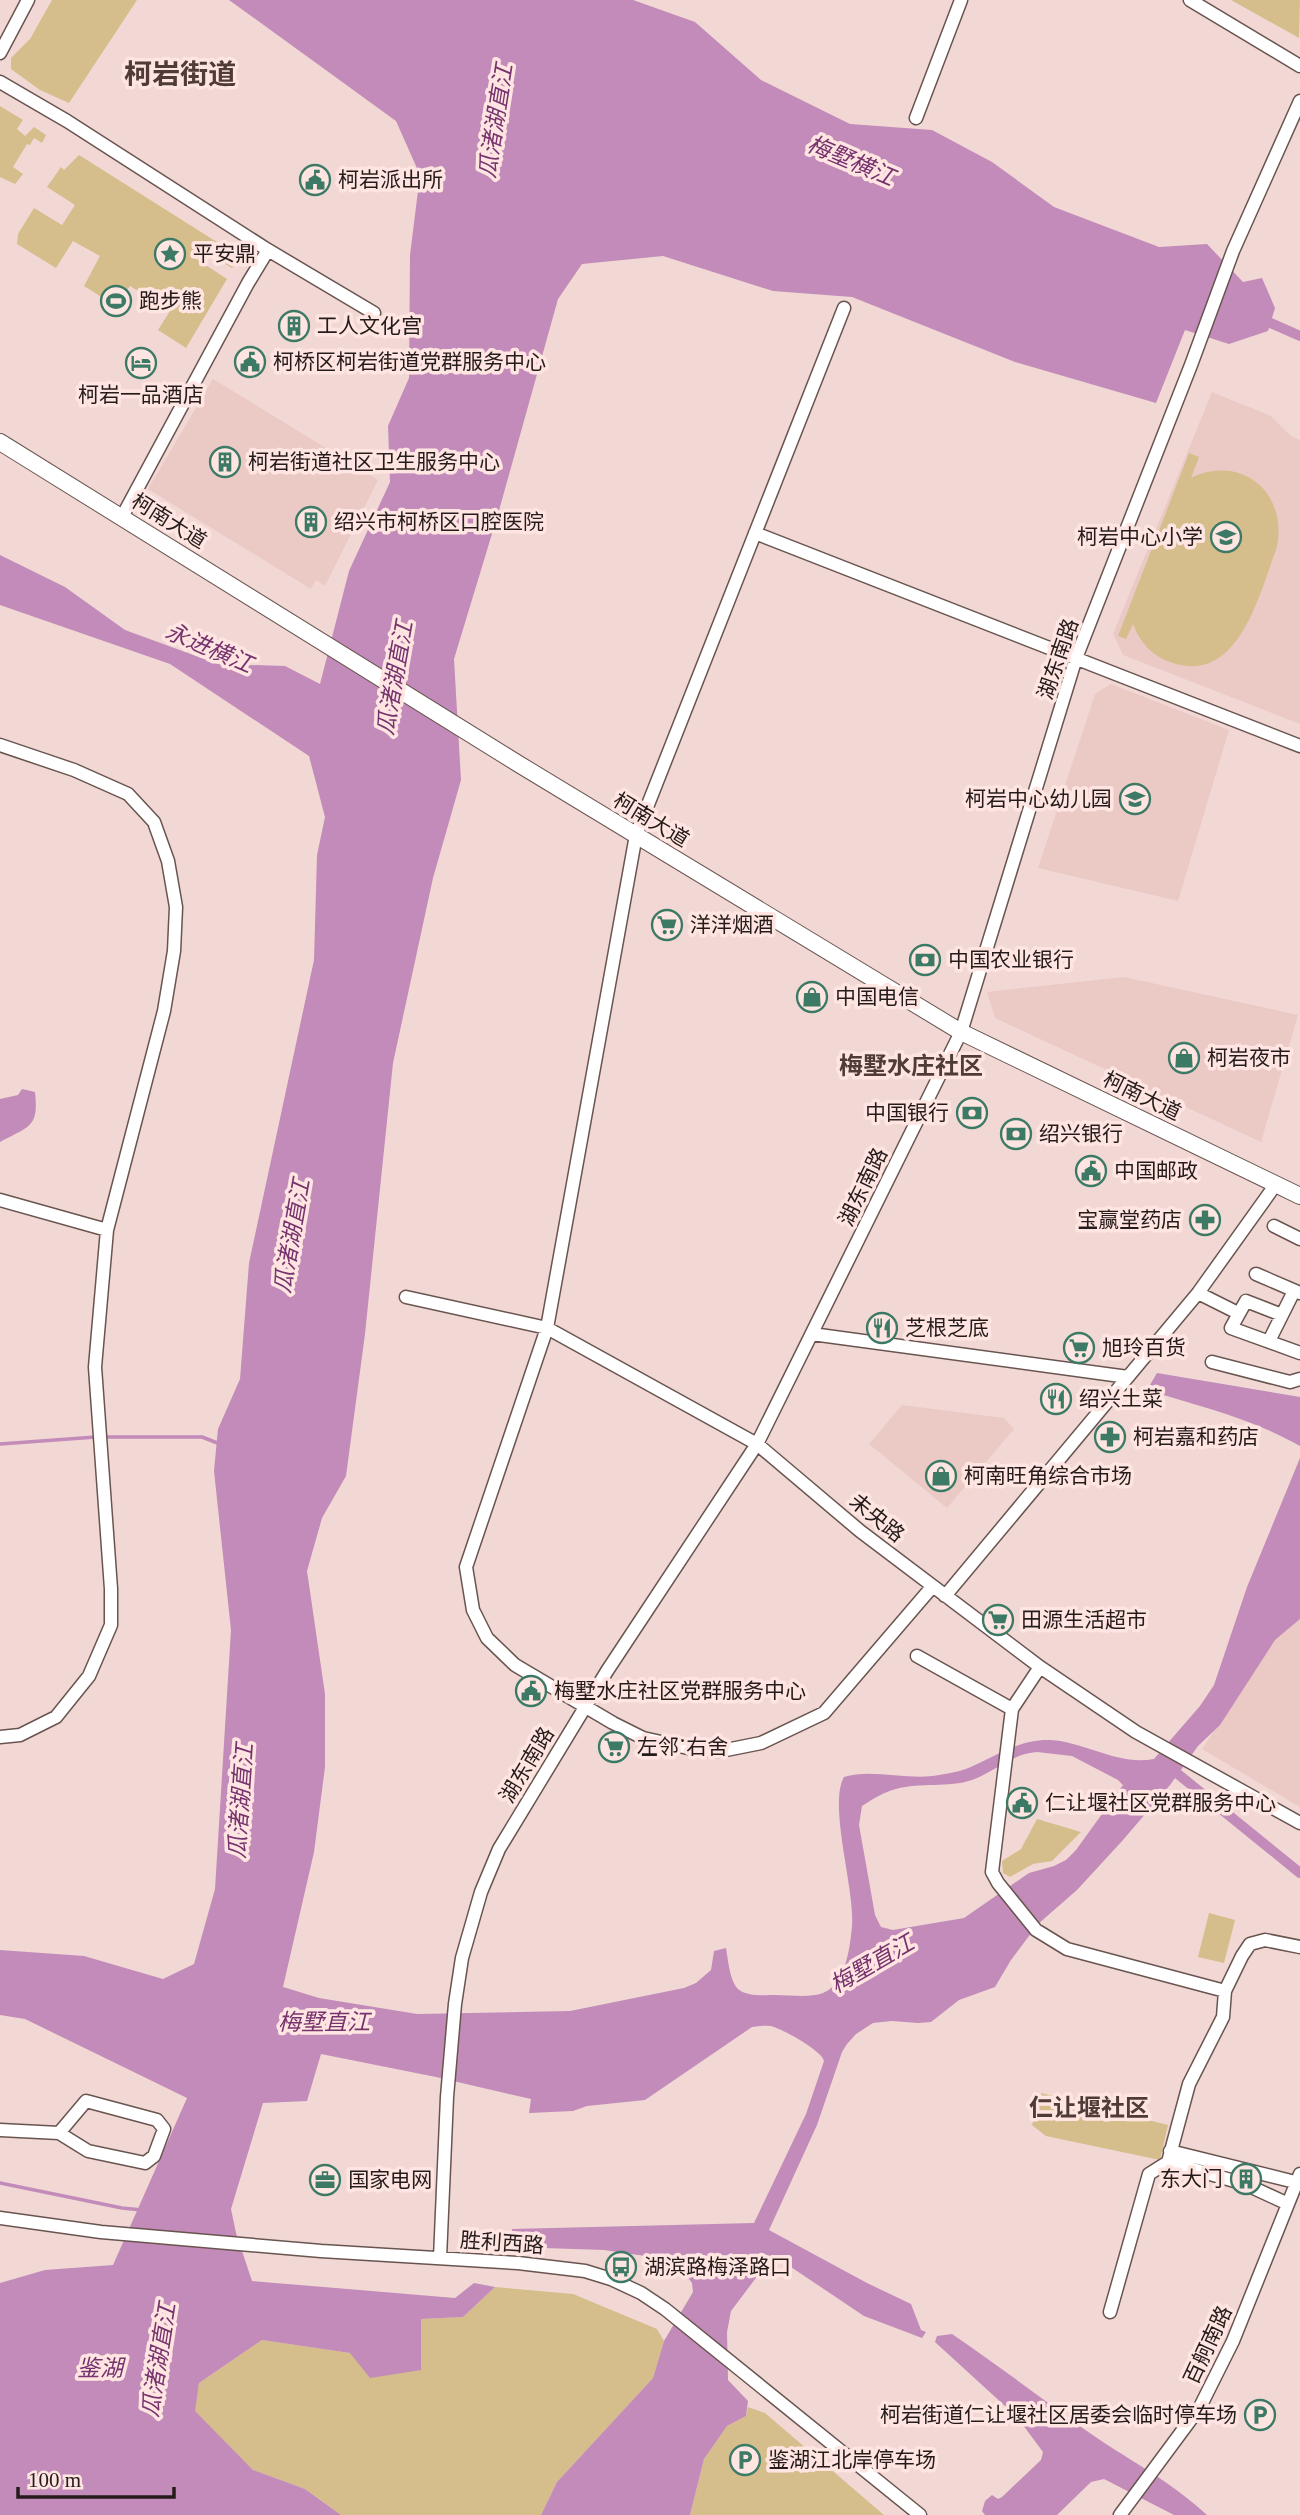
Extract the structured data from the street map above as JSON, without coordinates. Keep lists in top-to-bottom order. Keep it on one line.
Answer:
{"streets":{"main road":["柯南大道"],"street":["湖东南路","未央路","胜利西路","百舸南路"]},"crossings":[["柯南大道","湖东南路"],["湖东南路","未央路"],["湖东南路","胜利西路"]],"districts":["柯岩街道","梅墅水庄社区","仁让堰社区"],"water":["瓜渚湖直江","梅墅横江","永进横江","梅墅直江","鉴湖"],"places":{"public building":["柯岩派出所","柯桥区柯岩街道党群服务中心","中国邮政","梅墅水庄社区党群服务中心","仁让堰社区党群服务中心"],"place":["平安鼎"],"sports":["跑步熊"],"building":["工人文化宫","柯岩街道社区卫生服务中心","绍兴市柯桥区口腔医院","东大门"],"hotel":["柯岩一品酒店"],"school or university":["柯岩中心小学","柯岩中心幼儿园"],"supermarket":["洋洋烟酒","旭玲百货","田源生活超市","左邻˙右舍"],"bank":["中国农业银行","中国银行","绍兴银行"],"shop":["中国电信","柯岩夜市","柯南旺角综合市场"],"pharmacy":["宝赢堂药店","柯岩嘉和药店"],"restaurant":["芝根芝底","绍兴土菜"],"office":["国家电网"],"bus stop":["湖滨路梅泽路口"],"parking":["柯岩街道仁让堰社区居委会临时停车场","鉴湖江北岸停车场"]},"scale_bar":"100 m"}
